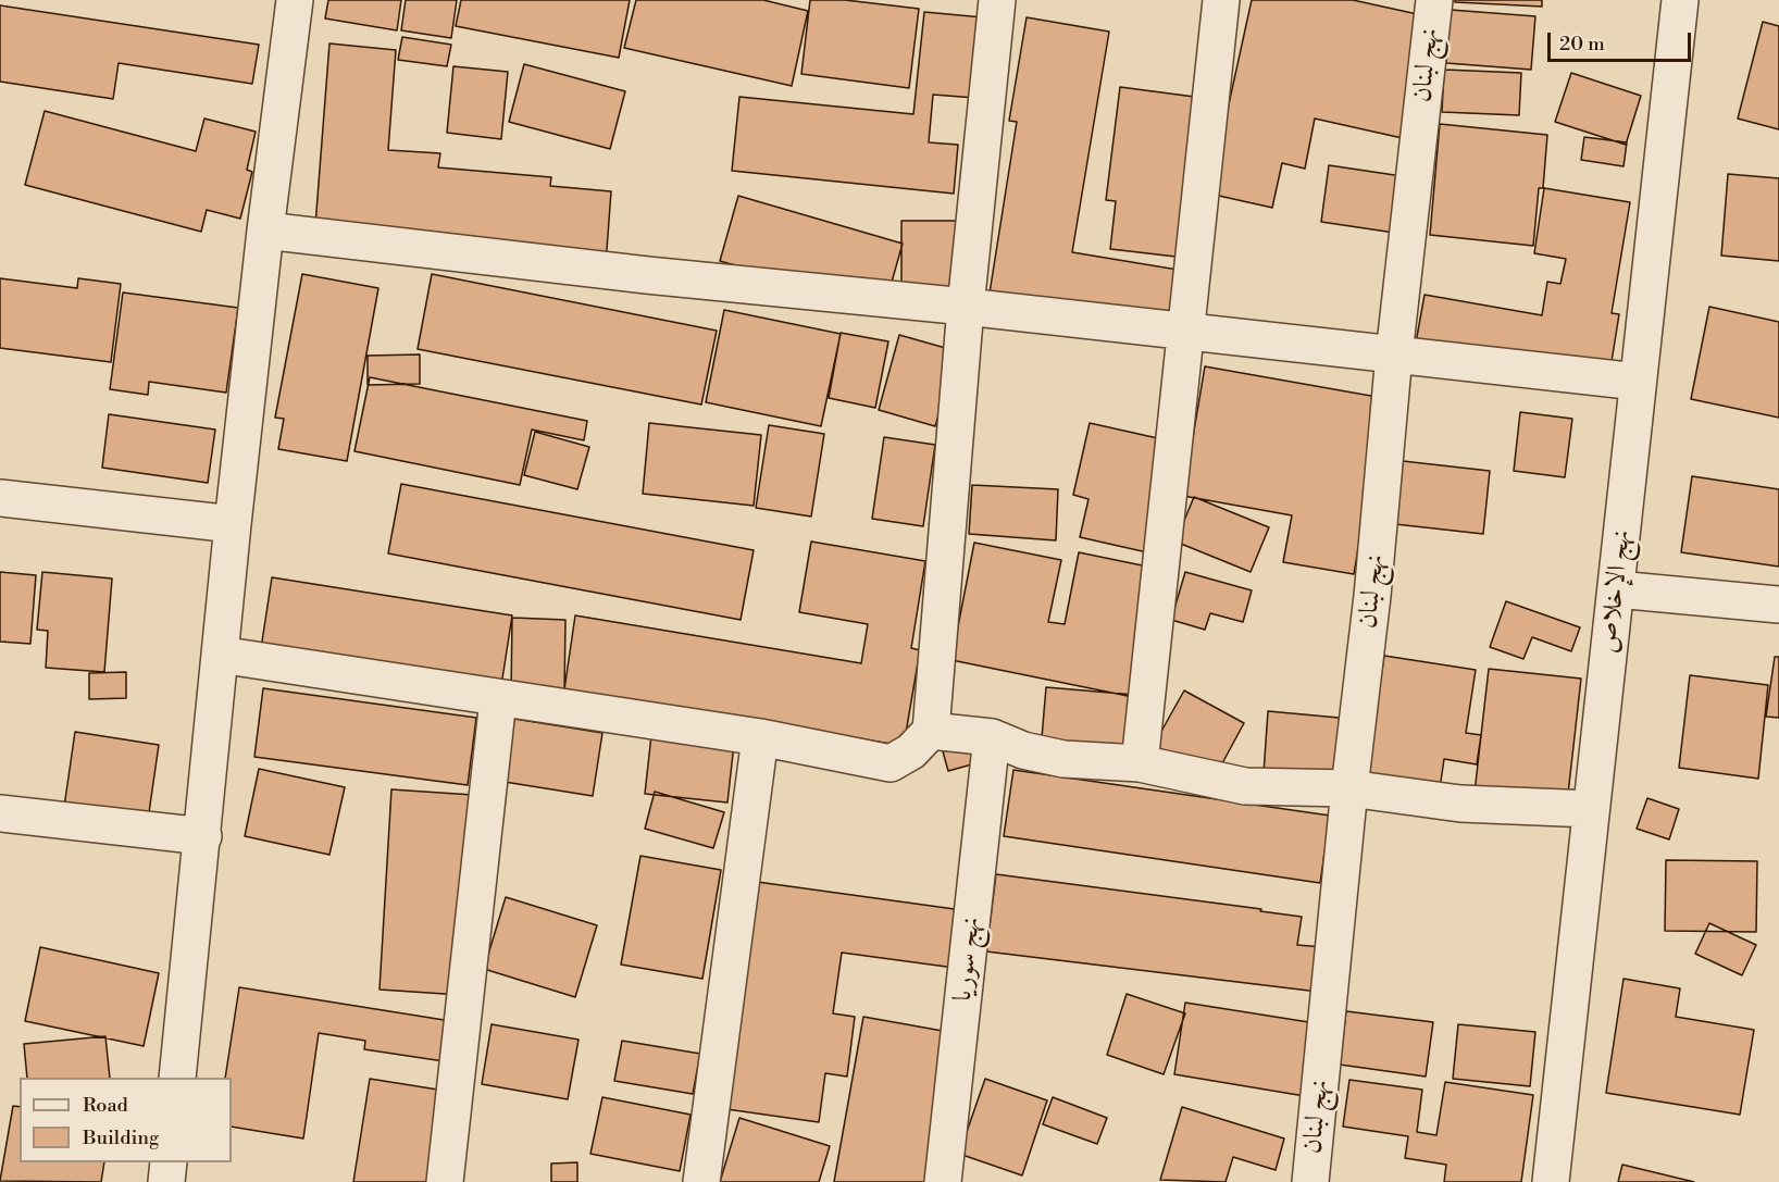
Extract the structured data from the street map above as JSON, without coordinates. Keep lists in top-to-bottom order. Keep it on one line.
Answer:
{"streets":{"street":["نهج لبنان","نهج الإخلاص","نهج سوريا"]},"legend":["Road","Building"],"scale_bar":"20 m"}
